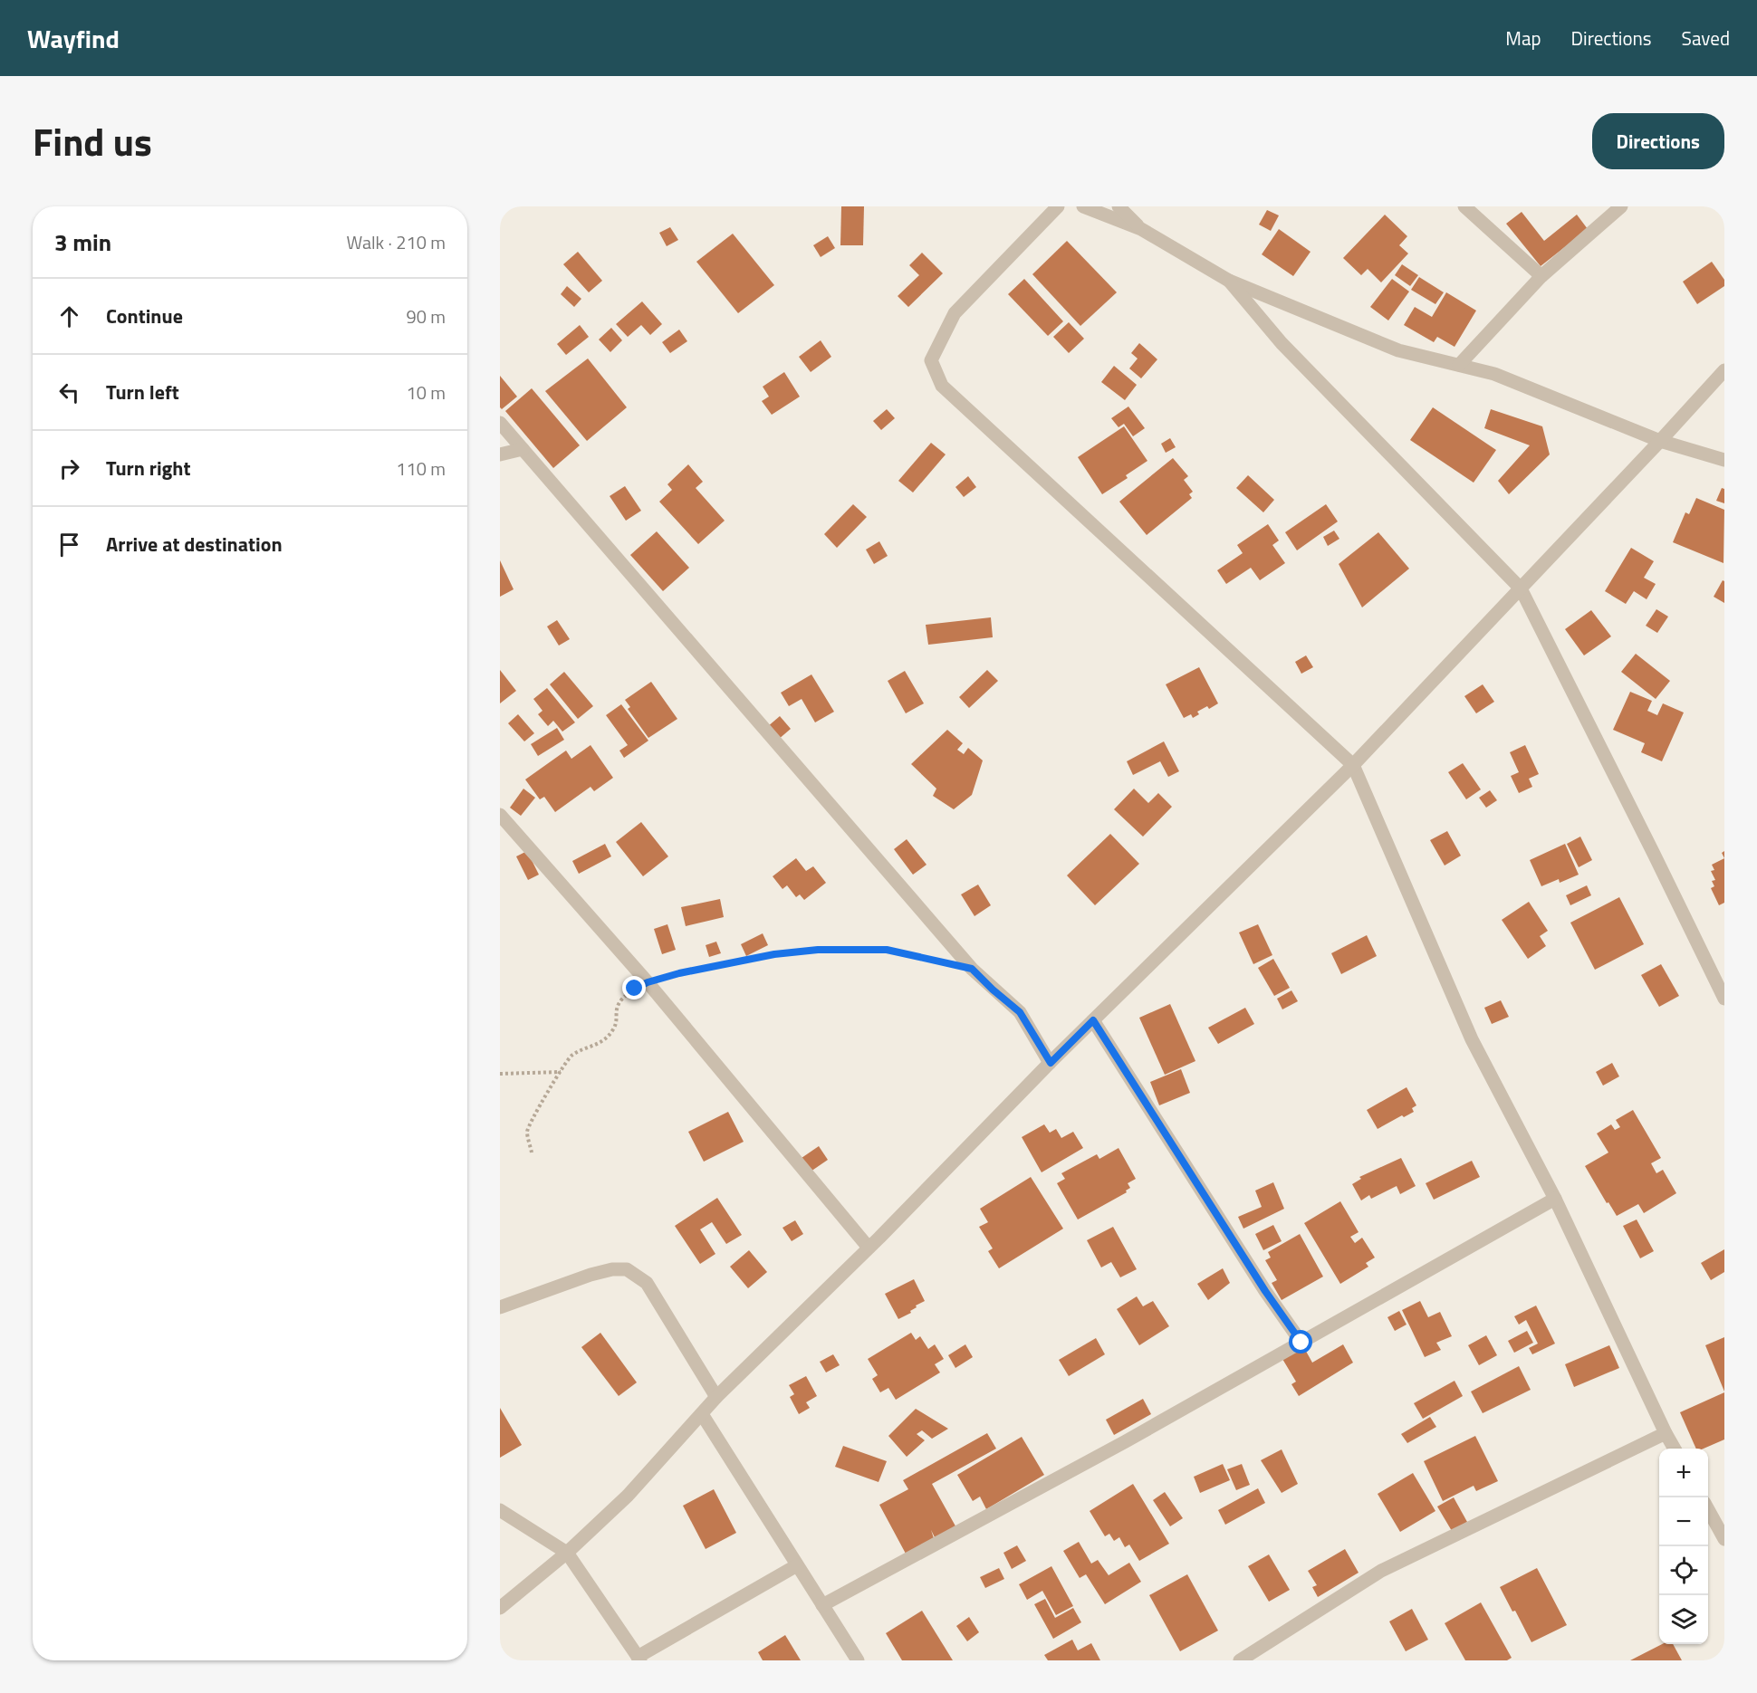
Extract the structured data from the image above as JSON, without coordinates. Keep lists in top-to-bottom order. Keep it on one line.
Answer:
{"page":{"header":"Wayfind","nav":["Map","Directions","Saved"],"title":"Find us","buttons":"Directions","heading":["3 min","Walk · 210 m"],"list":[["Continue","90 m"],["Turn left","10 m"],["Turn right","110 m"],"Arrive at destination"],"map_buttons":["+","−"]}}
